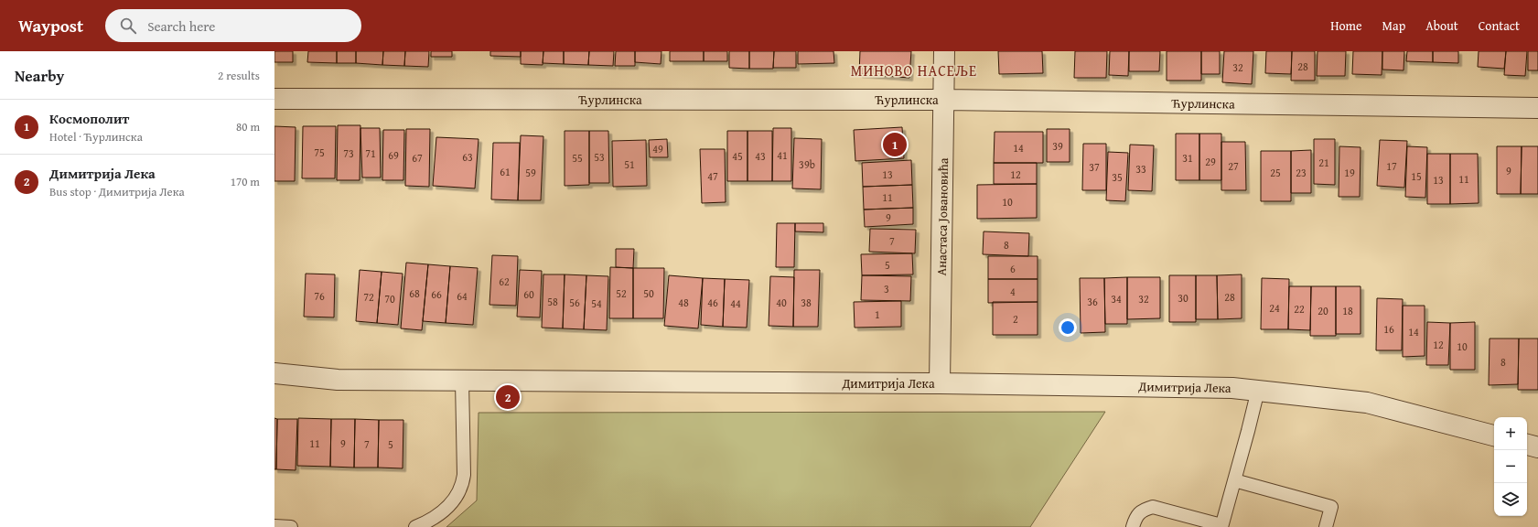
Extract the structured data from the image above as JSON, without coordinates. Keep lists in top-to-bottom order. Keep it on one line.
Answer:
{"streets":{"street":["Ћурлинска","Анастаса Јовановића","Димитрија Лека"]},"crossings":[["Ћурлинска","Анастаса Јовановића"],["Анастаса Јовановића","Димитрија Лека"]],"districts":["МИНОВО НАСЕЉЕ"],"house_numbers":["28","32","39","14","49","75","73","71","69","41","45","43","63","53","67","55","31","29","21","51","39b","27","17","37","33","9","61","59","25","23","19","13","12","47","15","35","11","13","11","10","9","7","8","5","6","62","3","4","68","52","50","66","60","76","64","72","28","30","70","34","32","58","36","56","48","46","40","38","54","44","24","22","20","18","1","2","16","14","12","10","8","11","9","7","5"],"page":{"header":"Waypost","search":"Search here","nav":["Home","Map","About","Contact"],"heading":["Nearby","2 results"],"list":[{"mark":"1","name":"Космополит","note":"Hotel · Ћурлинска","value":"80 m"},{"mark":"2","name":"Димитрија Лека","note":"Bus stop · Димитрија Лека","value":"170 m"}],"pins":["1","2"],"map_buttons":["+","−"]}}
